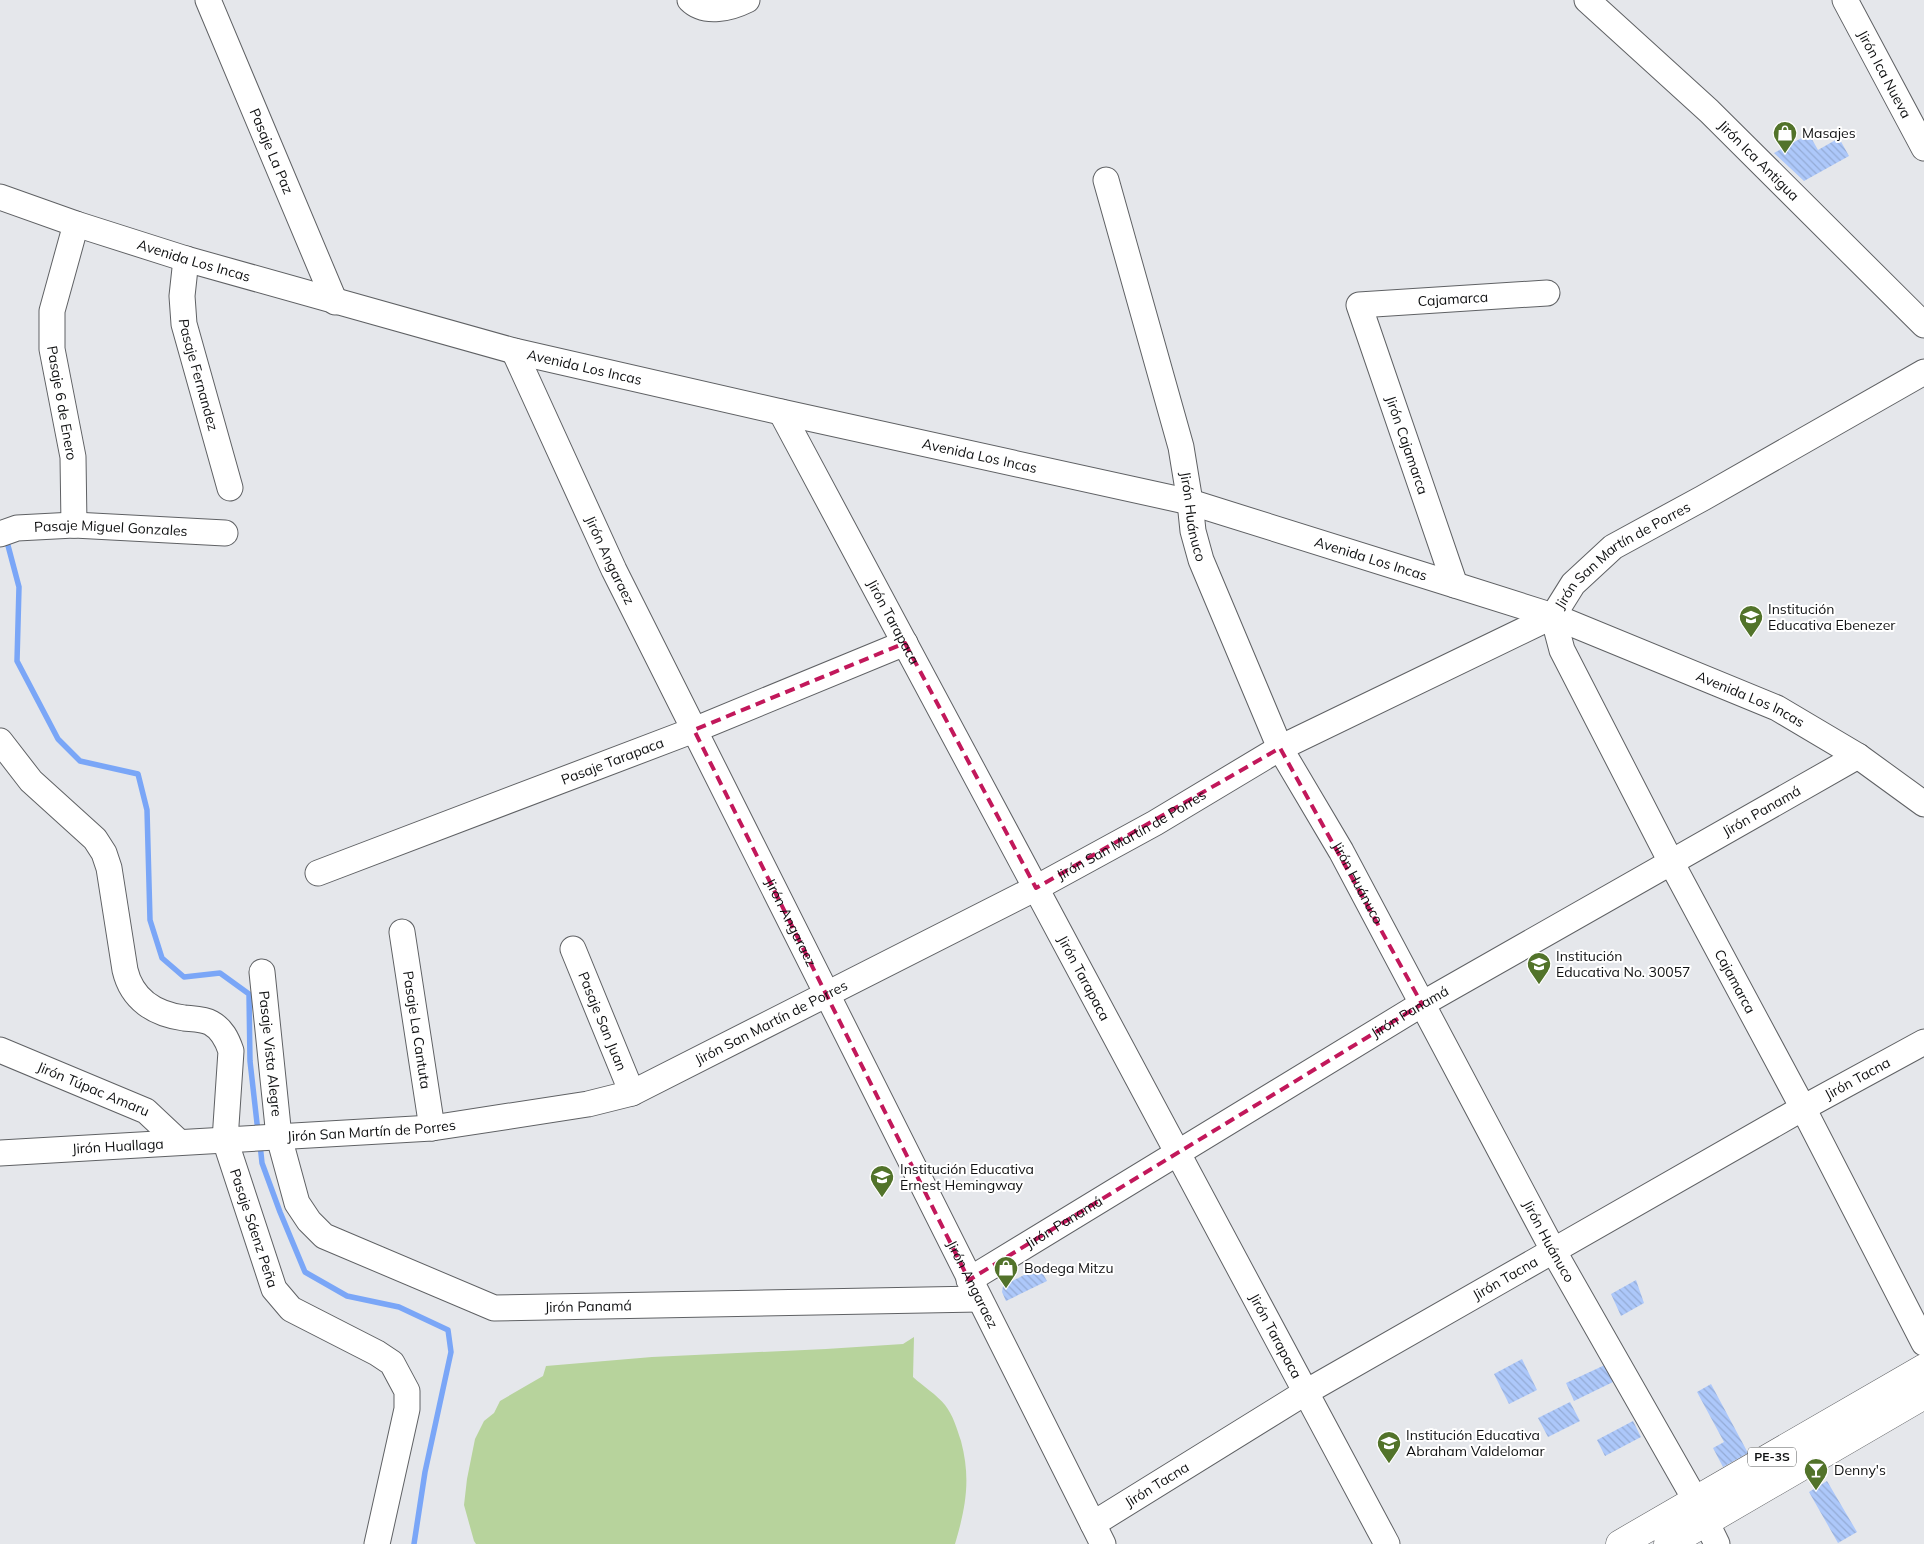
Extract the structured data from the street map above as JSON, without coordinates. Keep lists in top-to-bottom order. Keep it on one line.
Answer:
{"streets":{"highway":["PE-3S"],"street":["Jirón Ica Nueva","Pasaje La Paz","Jirón Ica Antigua","Avenida Los Incas","Cajamarca","Pasaje Fernandez","Pasaje 6 de Enero","Jirón Cajamarca","Jirón Huánuco","Pasaje Miguel Gonzales","Jirón San Martín de Porres","Jirón Angaraez","Jirón Tarapaca","Pasaje Tarapaca","Jirón Panamá","Pasaje San Juan","Pasaje La Cantuta","Pasaje Vista Alegre","Jirón Tacna","Jirón Túpac Amaru","Jirón Huallaga","Pasaje Sáenz Peña"]},"crossings":[["Pasaje La Paz","Avenida Los Incas"],["Avenida Los Incas","Cajamarca"],["Avenida Los Incas","Pasaje Fernandez"],["Avenida Los Incas","Pasaje 6 de Enero"],["Avenida Los Incas","Jirón Cajamarca"],["Avenida Los Incas","Jirón Huánuco"],["Avenida Los Incas","Jirón San Martín de Porres"],["Avenida Los Incas","Jirón Angaraez"],["Avenida Los Incas","Jirón Tarapaca"],["Avenida Los Incas","Jirón Panamá"],["Cajamarca","Jirón Cajamarca"],["Cajamarca","Jirón San Martín de Porres"],["Cajamarca","Jirón Panamá"],["Cajamarca","Jirón Tacna"],["Pasaje 6 de Enero","Pasaje Miguel Gonzales"],["Jirón Huánuco","Jirón San Martín de Porres"],["Jirón Huánuco","Jirón Panamá"],["Jirón Huánuco","Jirón Tacna"],["Jirón Huánuco","PE-3S"],["Jirón San Martín de Porres","Jirón Angaraez"],["Jirón San Martín de Porres","Jirón Tarapaca"],["Jirón San Martín de Porres","Jirón Panamá"],["Jirón San Martín de Porres","Pasaje San Juan"],["Jirón San Martín de Porres","Pasaje La Cantuta"],["Jirón San Martín de Porres","Pasaje Vista Alegre"],["Jirón San Martín de Porres","Jirón Huallaga"],["Jirón San Martín de Porres","Pasaje Sáenz Peña"],["Jirón Angaraez","Pasaje Tarapaca"],["Jirón Angaraez","Jirón Panamá"],["Jirón Angaraez","Jirón Tacna"],["Jirón Tarapaca","Pasaje Tarapaca"],["Jirón Tarapaca","Jirón Panamá"],["Jirón Tarapaca","Jirón Tacna"],["Jirón Panamá","Pasaje Vista Alegre"],["Jirón Túpac Amaru","Jirón Huallaga"],["Jirón Huallaga","Pasaje Sáenz Peña"]],"places":{"shop":["Masajes","Bodega Mitzu"],"school or university":["Institución Educativa Ebenezer","Institución Educativa No. 30057","Institución Educativa Ernest Hemingway","Institución Educativa Abraham Valdelomar"],"bar":["Denny's"]}}
